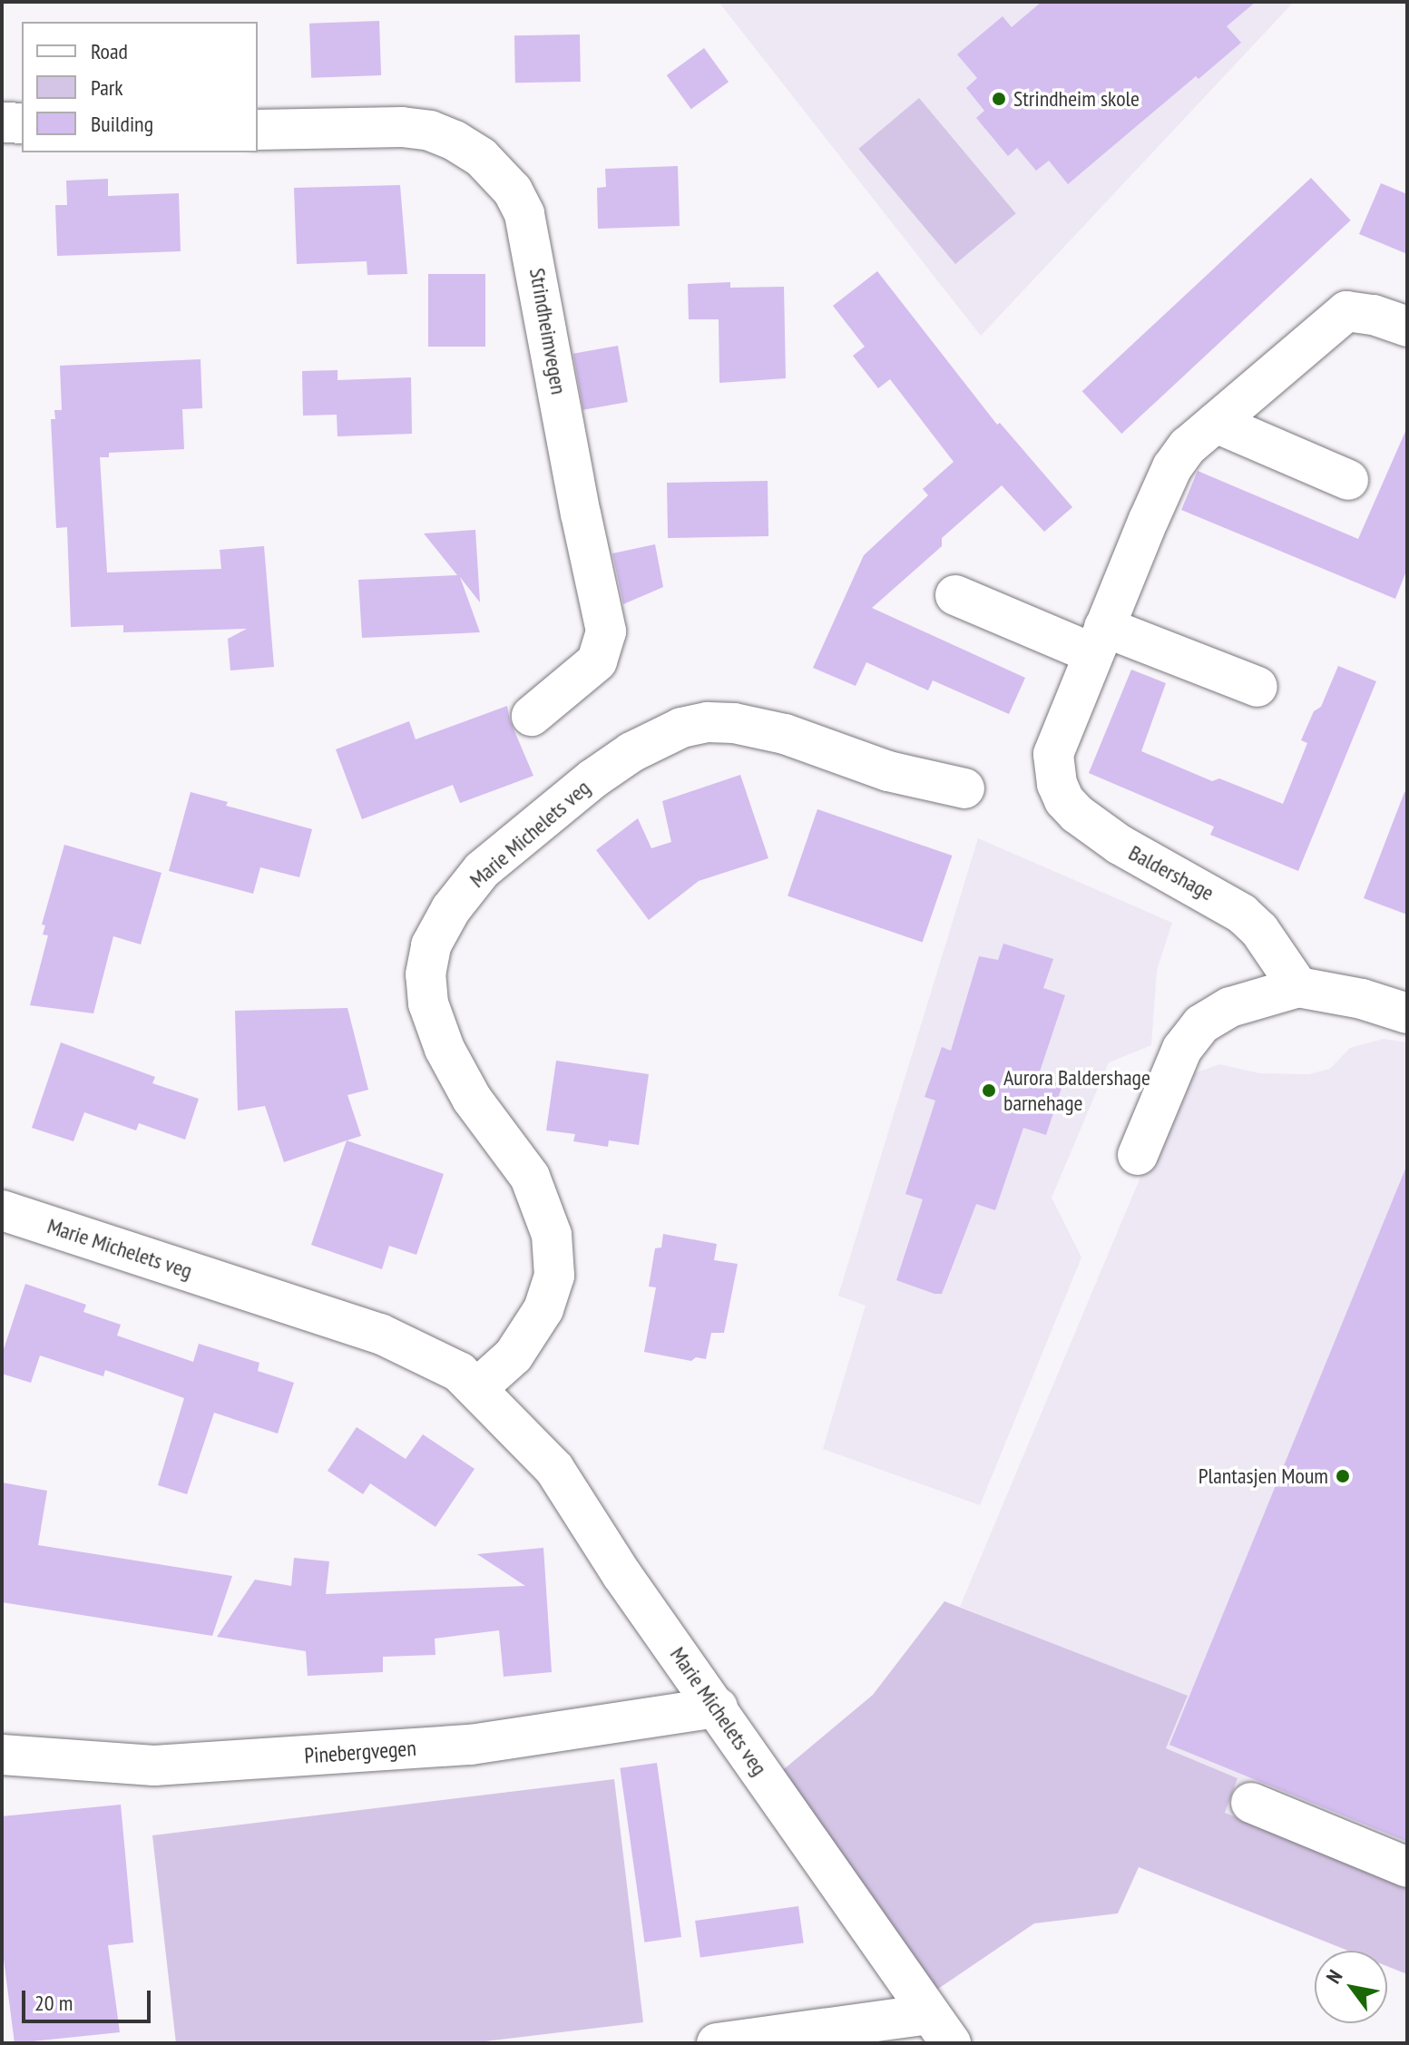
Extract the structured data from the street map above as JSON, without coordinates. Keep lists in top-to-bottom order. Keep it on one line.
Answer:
{"streets":{"street":["Strindheimvegen","Marie Michelets veg","Baldershage","Pinebergvegen"]},"crossings":[["Marie Michelets veg","Pinebergvegen"]],"places":["Strindheim skole","Aurora Baldershage barnehage","Plantasjen Moum"],"legend":["Road","Park","Building"],"scale_bar":"20 m","north":"top left"}
